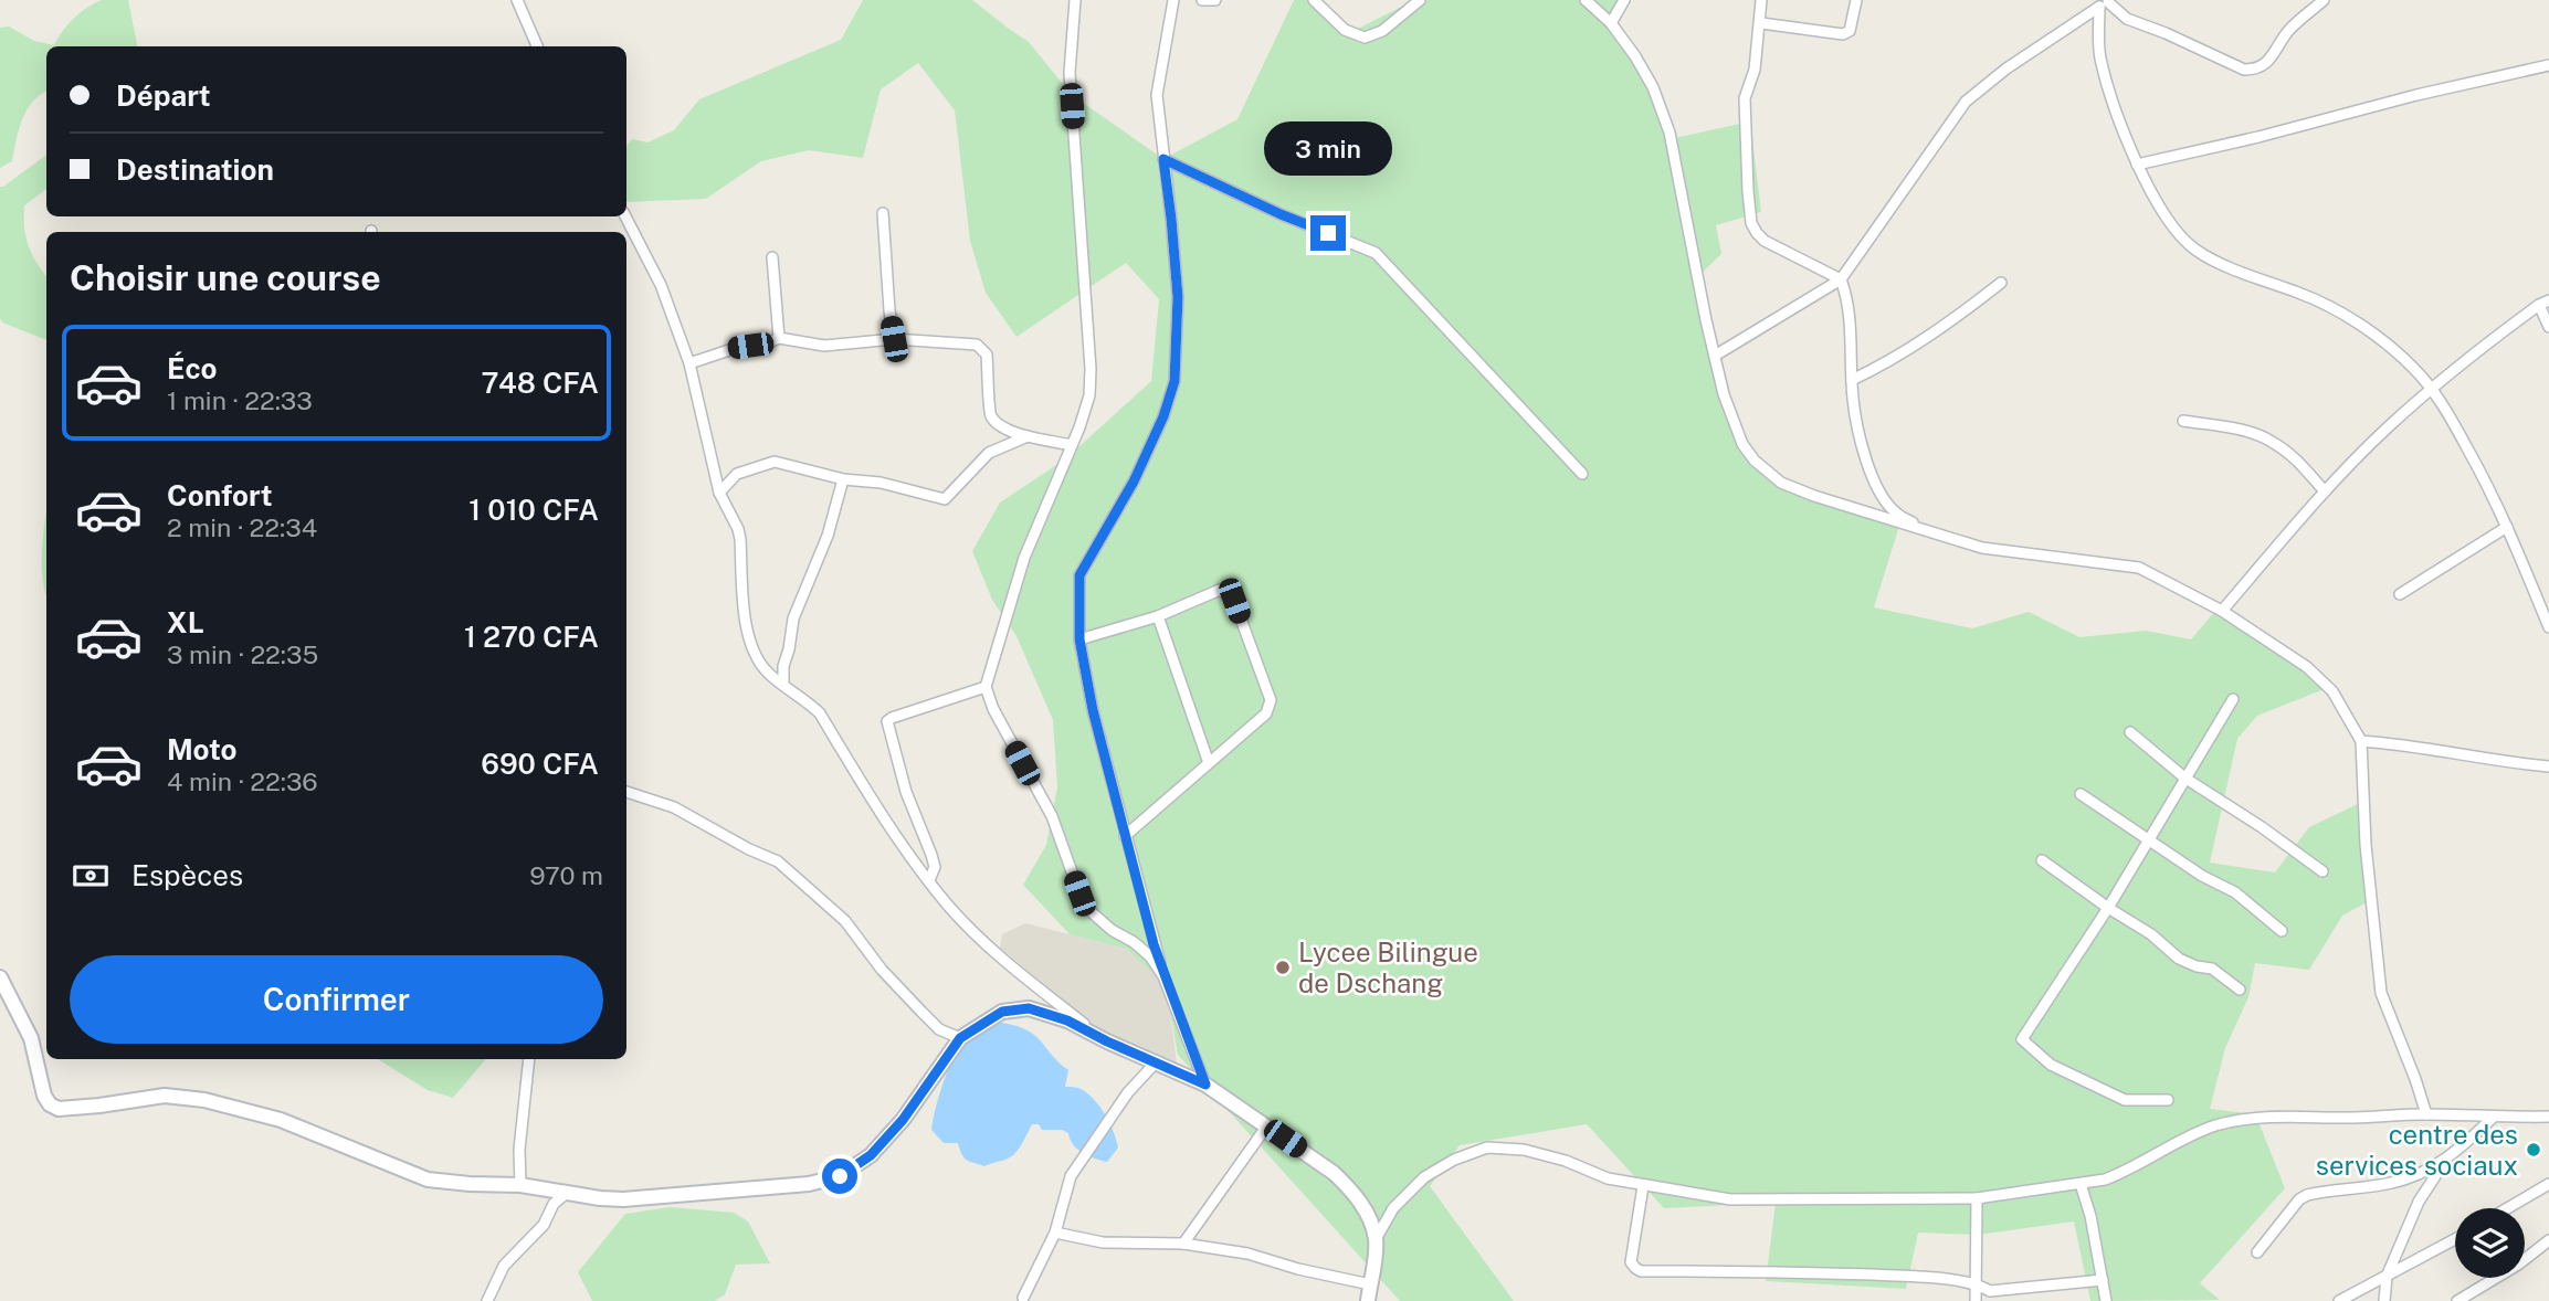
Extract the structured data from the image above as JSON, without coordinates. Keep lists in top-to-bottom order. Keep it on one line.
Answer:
{"places":["Lycee Bilingue de Dschang","centre des services sociaux"],"page":{"banner":["Départ","Destination"],"bubble":"3 min","heading":"Choisir une course","list":[{"name":"Éco","note":"1 min · 22:33","value":"748 CFA"},{"name":"Confort","note":"2 min · 22:34","value":"1 010 CFA"},{"name":"XL","note":"3 min · 22:35","value":"1 270 CFA"},{"name":"Moto","note":"4 min · 22:36","value":"690 CFA"}],"pay":["Espèces","970 m"],"buttons":"Confirmer"}}
